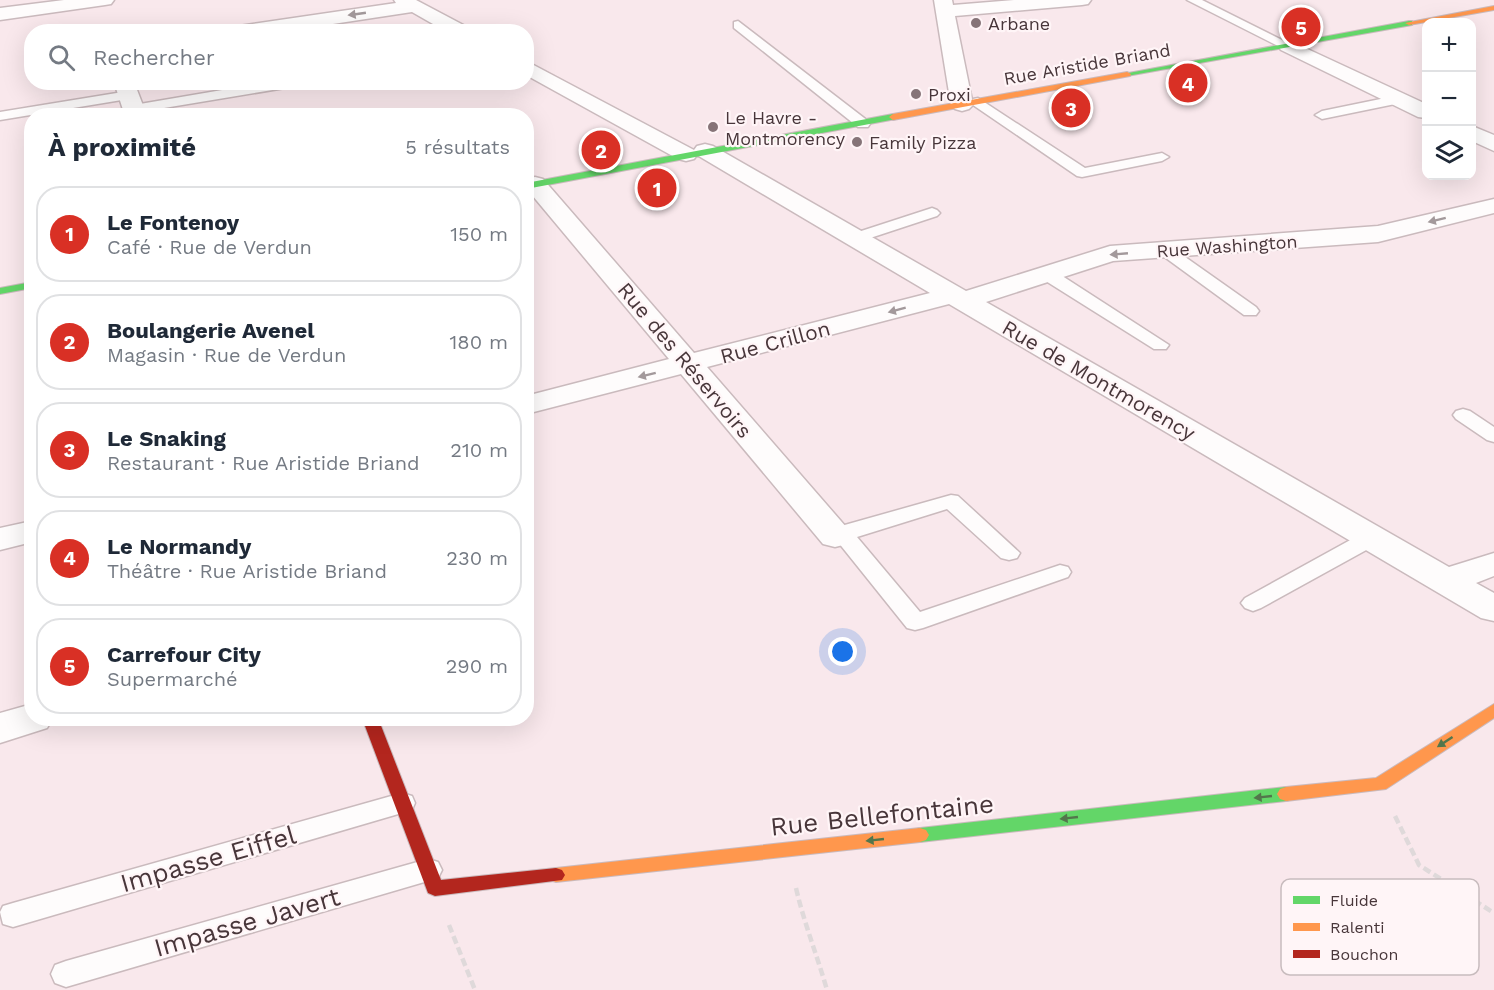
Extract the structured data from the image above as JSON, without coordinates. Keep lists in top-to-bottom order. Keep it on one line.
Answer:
{"streets":{"main road":["Rue Aristide Briand","Rue Bellefontaine"],"street":["Rue Washington","Rue Crillon","Rue des Réservoirs","Rue de Montmorency"],"lane":["Impasse Eiffel","Impasse Javert"]},"crossings":[["Rue Aristide Briand","Rue de Montmorency"],["Rue Washington","Rue Crillon"],["Rue Washington","Rue de Montmorency"],["Rue Crillon","Rue des Réservoirs"],["Rue Crillon","Rue de Montmorency"],["Rue Bellefontaine","Impasse Eiffel"],["Rue Bellefontaine","Impasse Javert"]],"one_way":["Rue Washington","Rue Crillon","Rue Bellefontaine"],"places":["Arbane","Proxi","Le Havre - Montmorency","Family Pizza"],"legend":["Fluide","Ralenti","Bouchon"],"page":{"pins":["5","4","3","2","1"],"map_buttons":["+","−"],"search":"Rechercher","heading":["À proximité","5 résultats"],"list":[{"mark":"1","name":"Le Fontenoy","note":"Café · Rue de Verdun","value":"150 m"},{"mark":"2","name":"Boulangerie Avenel","note":"Magasin · Rue de Verdun","value":"180 m"},{"mark":"3","name":"Le Snaking","note":"Restaurant · Rue Aristide Briand","value":"210 m"},{"mark":"4","name":"Le Normandy","note":"Théâtre · Rue Aristide Briand","value":"230 m"},{"mark":"5","name":"Carrefour City","note":"Supermarché","value":"290 m"}]}}
